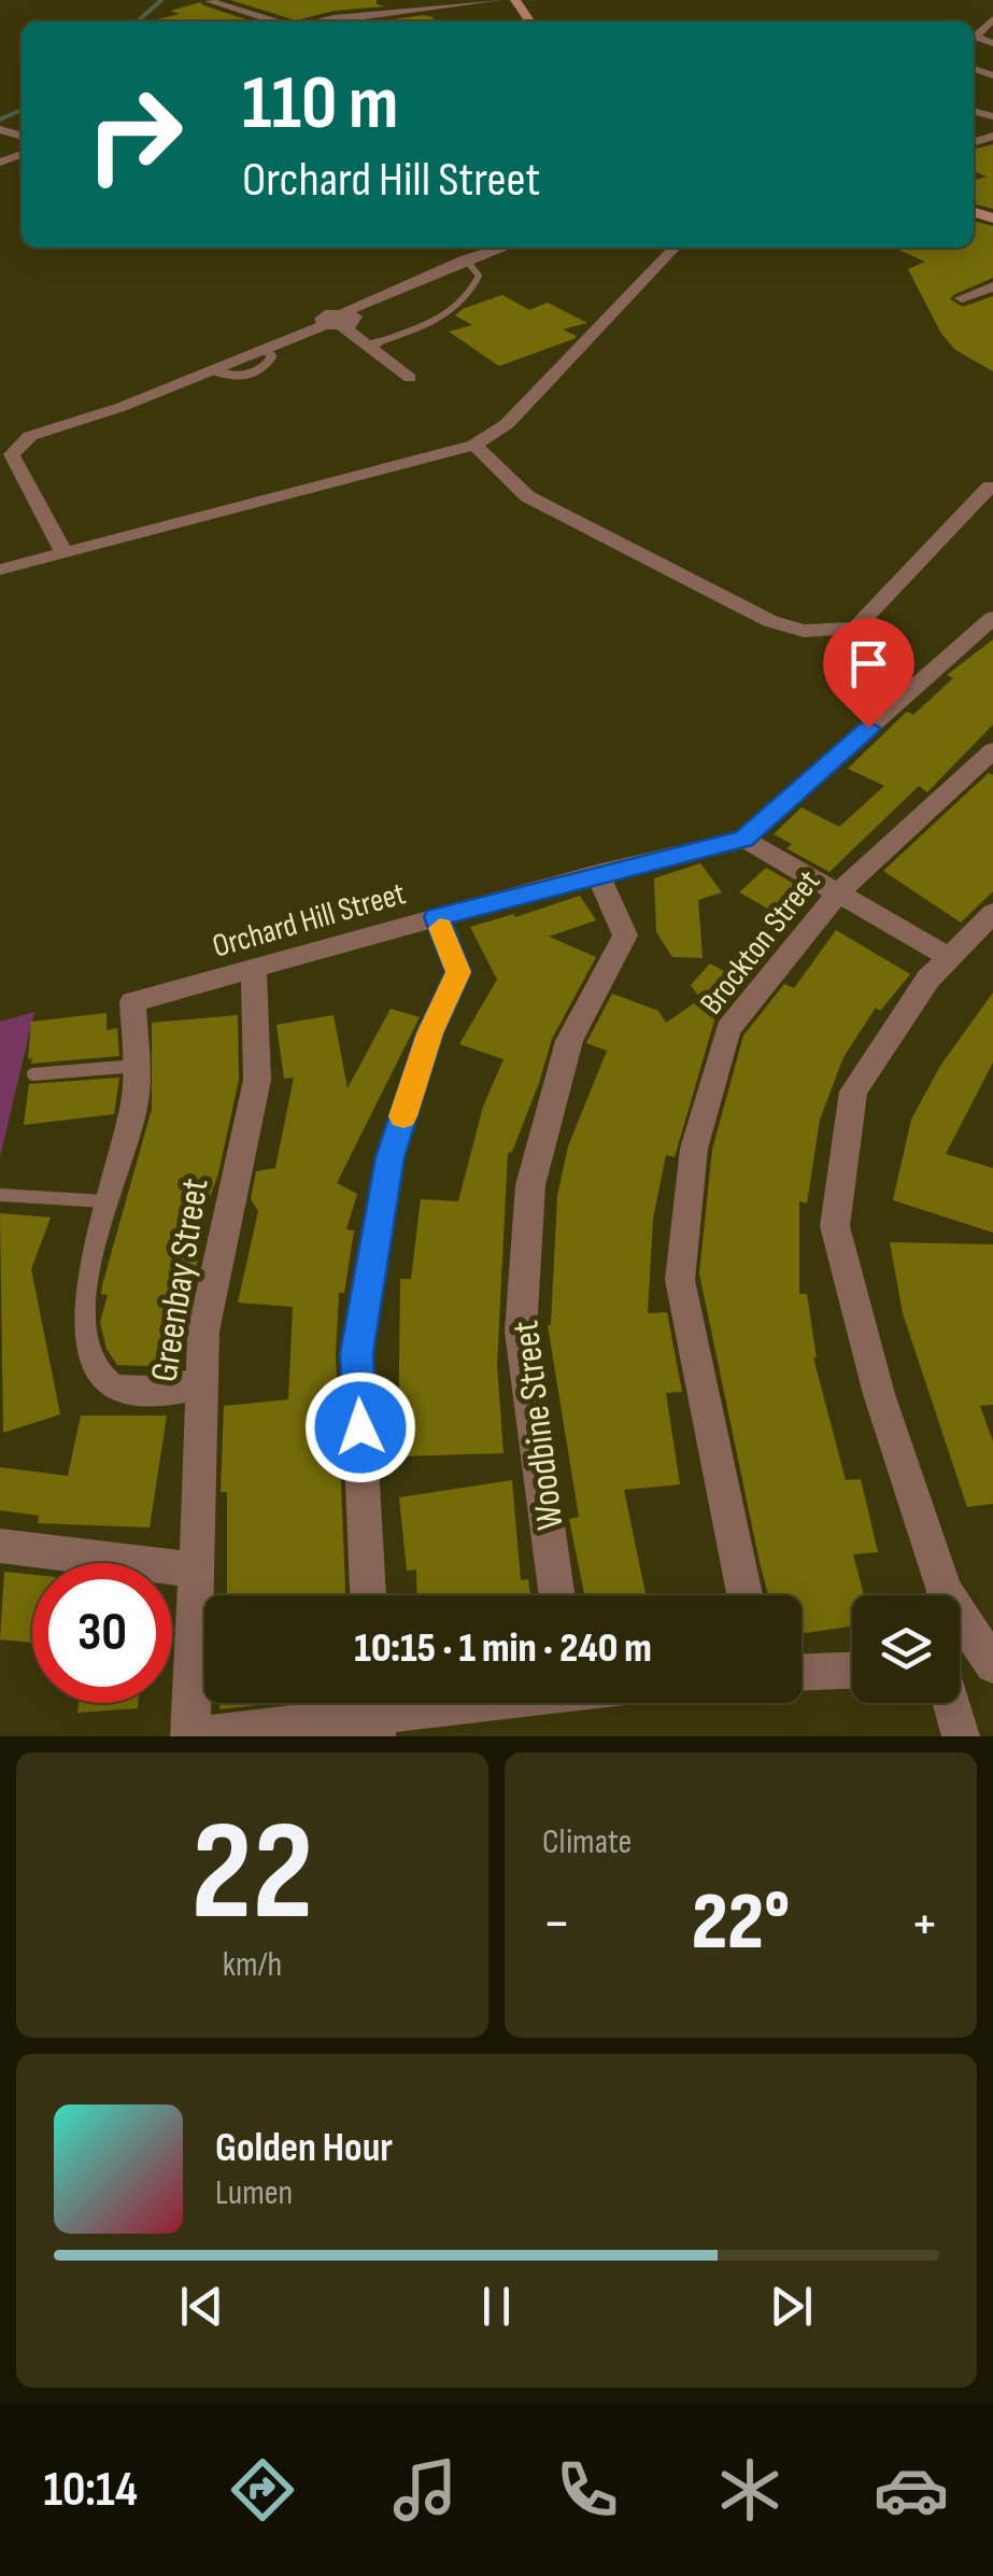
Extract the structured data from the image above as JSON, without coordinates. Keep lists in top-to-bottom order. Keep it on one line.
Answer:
{"streets":{"street":["Orchard Hill Street","Brockton Street","Greenbay Street","Woodbine Street"]},"crossings":[["Orchard Hill Street","Greenbay Street"],["Orchard Hill Street","Woodbine Street"]],"page":{"turn":["110 m","Orchard Hill Street"],"limit":"30","trip":"10:15 · 1 min · 240 m","tile":[["22","km/h"],"Climate"],"heat":["−","22°","+"],"song":["Golden Hour","Lumen"],"tabs":"10:14"}}
